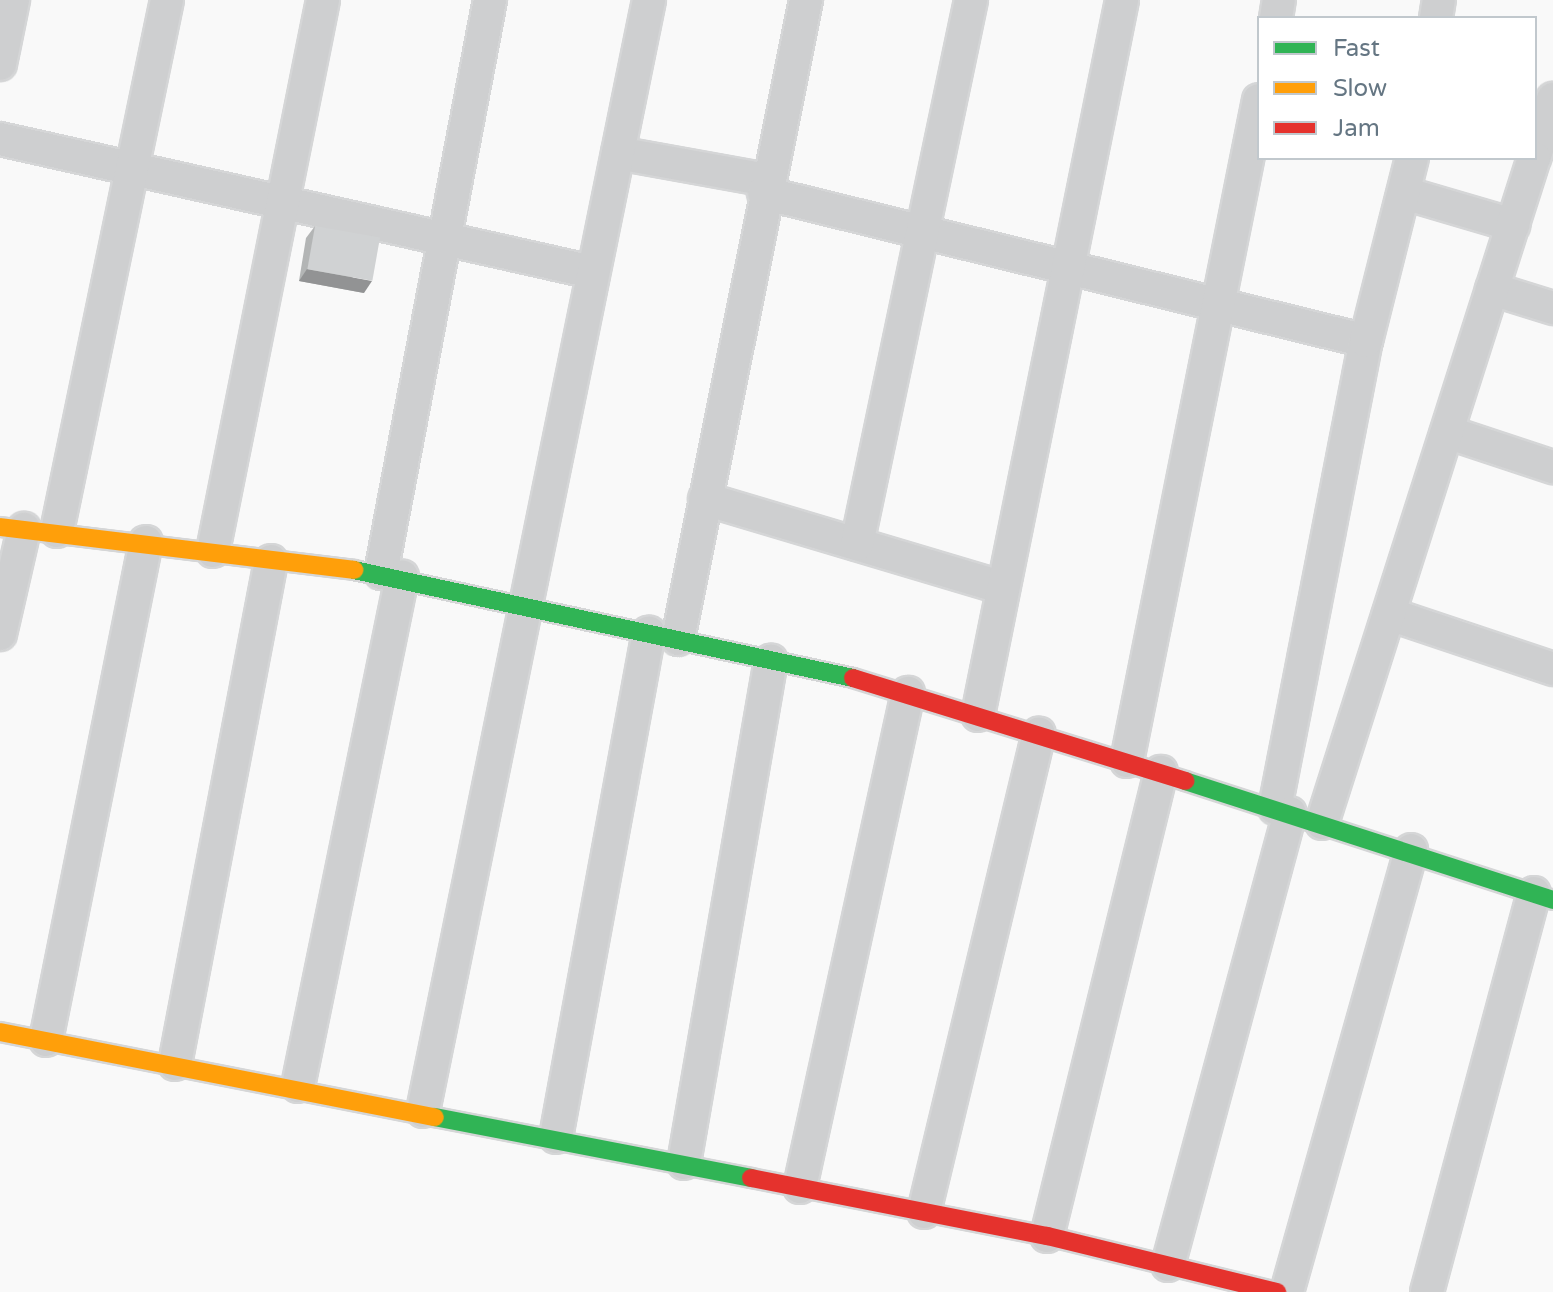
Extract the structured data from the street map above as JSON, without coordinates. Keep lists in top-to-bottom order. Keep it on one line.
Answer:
{"legend":["Fast","Slow","Jam"]}
